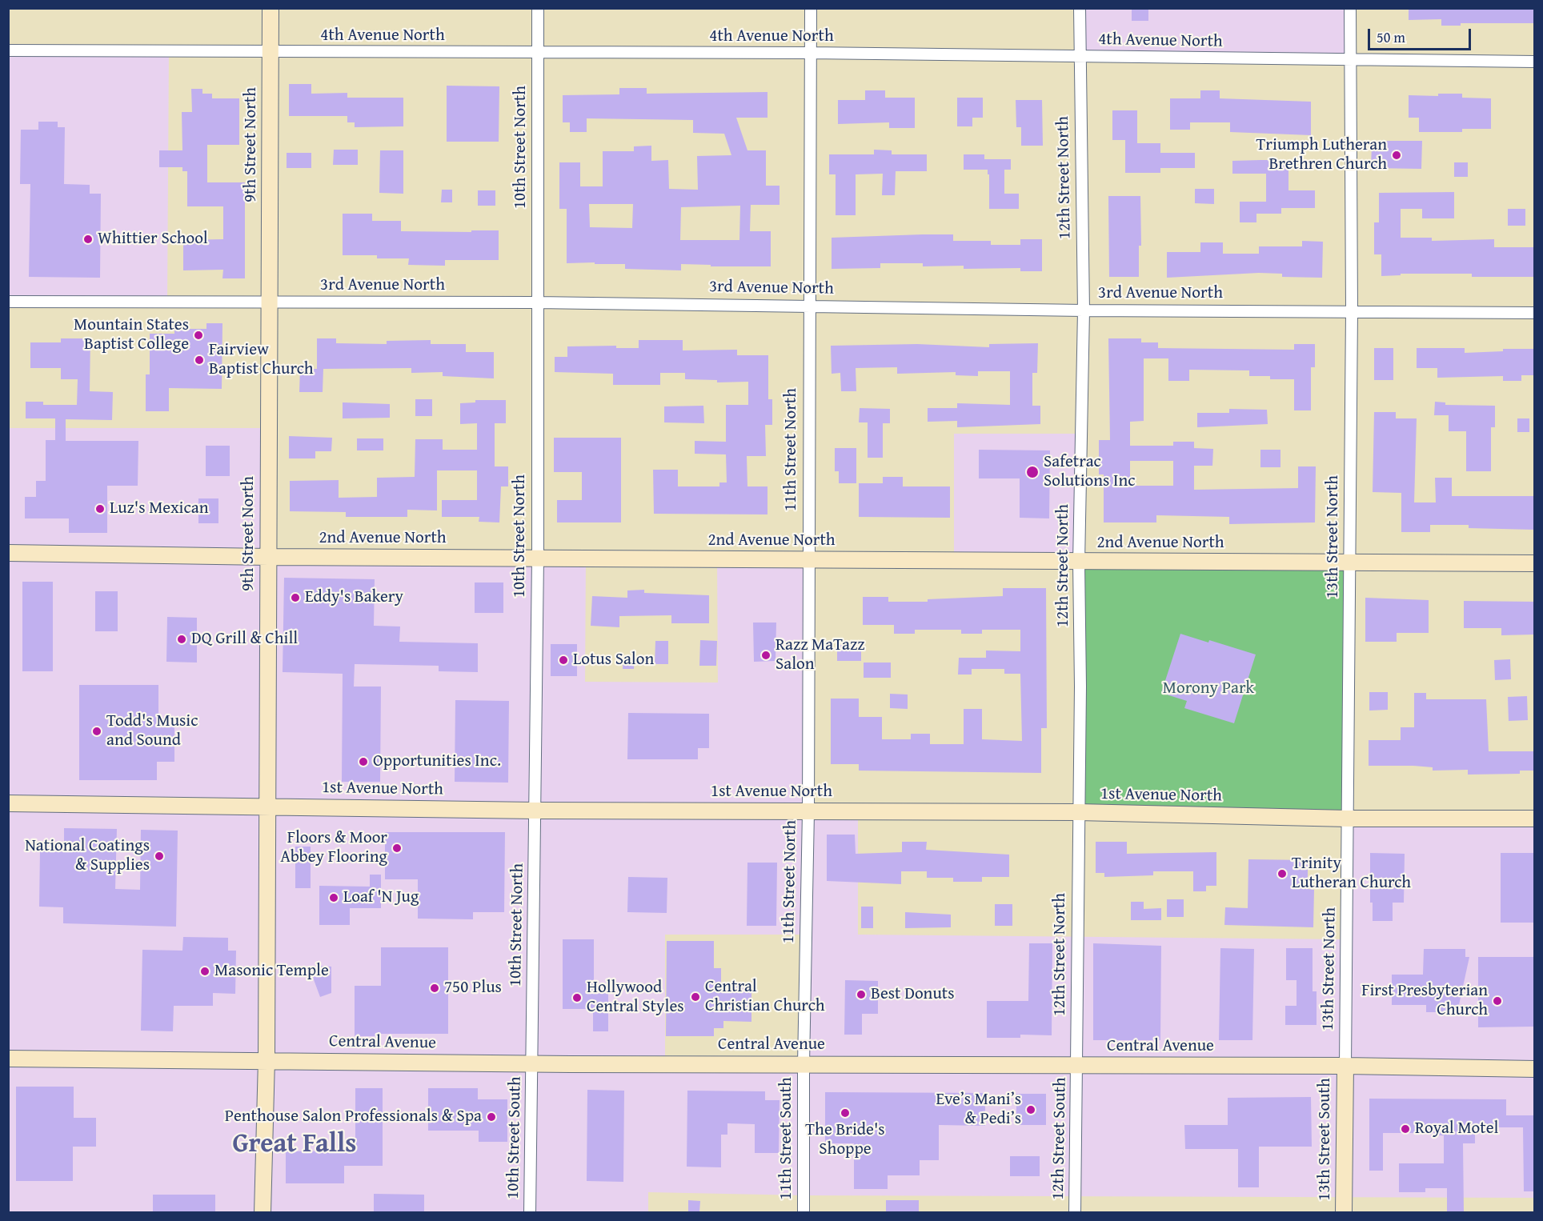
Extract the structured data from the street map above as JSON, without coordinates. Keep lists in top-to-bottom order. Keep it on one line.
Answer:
{"streets":{"main road":["9th Street North","2nd Avenue North","1st Avenue North","Central Avenue","13th Street South"],"street":["4th Avenue North","10th Street North","12th Street North","3rd Avenue North","11th Street North","13th Street North","10th Street South","11th Street South","12th Street South"]},"crossings":[["4th Avenue North","9th Street North"],["4th Avenue North","10th Street North"],["4th Avenue North","12th Street North"],["4th Avenue North","11th Street North"],["4th Avenue North","13th Street North"],["9th Street North","3rd Avenue North"],["9th Street North","2nd Avenue North"],["9th Street North","1st Avenue North"],["9th Street North","Central Avenue"],["10th Street North","3rd Avenue North"],["10th Street North","2nd Avenue North"],["10th Street North","1st Avenue North"],["10th Street North","Central Avenue"],["10th Street North","10th Street South"],["12th Street North","3rd Avenue North"],["12th Street North","2nd Avenue North"],["12th Street North","1st Avenue North"],["12th Street North","Central Avenue"],["12th Street North","12th Street South"],["3rd Avenue North","11th Street North"],["3rd Avenue North","13th Street North"],["11th Street North","2nd Avenue North"],["11th Street North","1st Avenue North"],["11th Street North","Central Avenue"],["11th Street North","11th Street South"],["13th Street North","2nd Avenue North"],["13th Street North","1st Avenue North"],["13th Street North","Central Avenue"],["13th Street North","13th Street South"],["Central Avenue","10th Street South"],["Central Avenue","11th Street South"],["Central Avenue","12th Street South"],["Central Avenue","13th Street South"]],"districts":["Great Falls"],"parks":["Morony Park"],"places":["Triumph Lutheran Brethren Church","Whittier School","Mountain States Baptist College","Fairview Baptist Church","Safetrac Solutions Inc","Luz's Mexican","Eddy's Bakery","DQ Grill & Chill","Razz MaTazz Salon","Lotus Salon","Todd's Music and Sound","Opportunities Inc.","Floors & Moor Abbey Flooring","National Coatings & Supplies","Trinity Lutheran Church","Loaf 'N Jug","Masonic Temple","750 Plus","Best Donuts","Central Christian Church","Hollywood Central Styles","First Presbyterian Church","Eve’s Mani’s & Pedi’s","The Bride's Shoppe","Penthouse Salon Professionals & Spa","Royal Motel"],"scale_bar":"50 m"}
